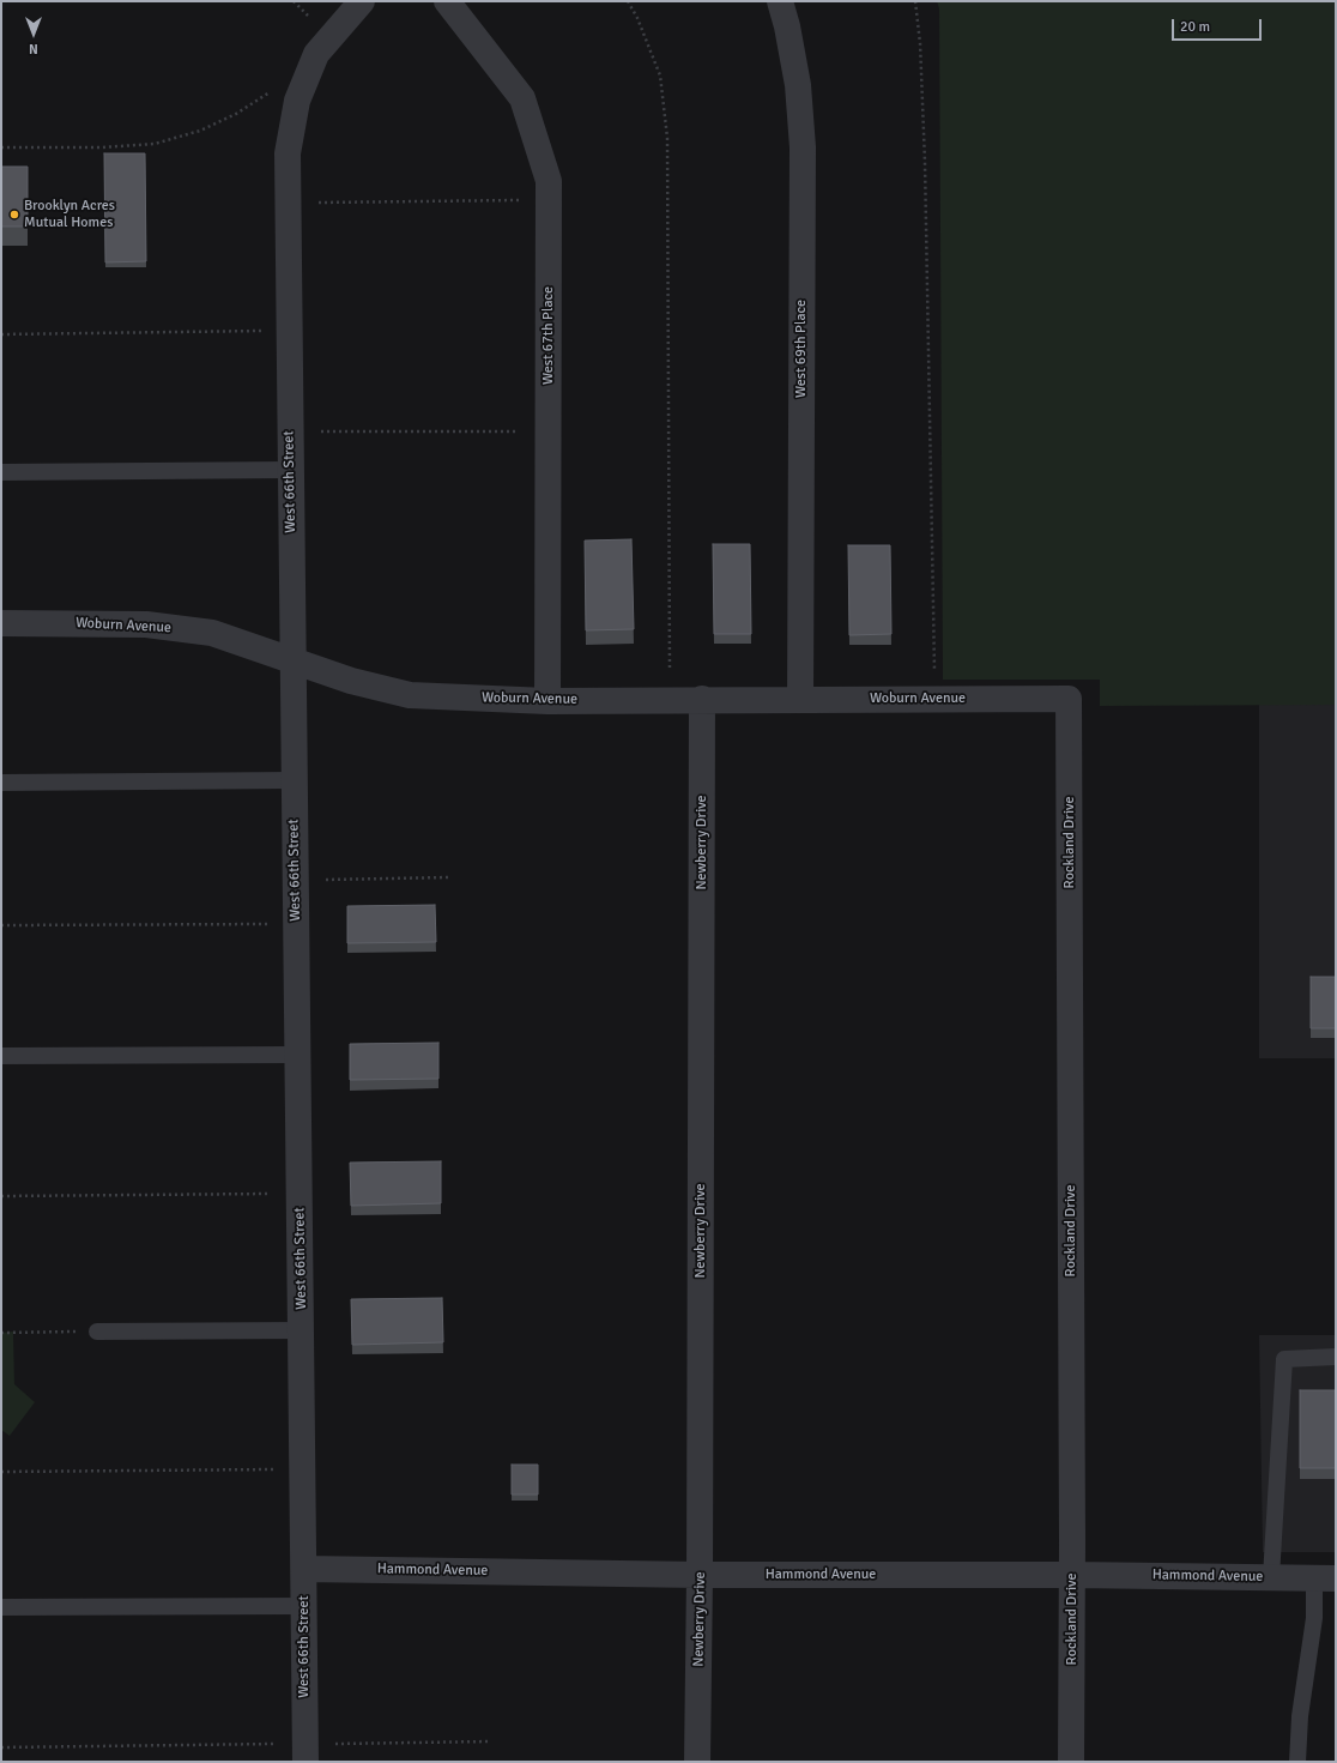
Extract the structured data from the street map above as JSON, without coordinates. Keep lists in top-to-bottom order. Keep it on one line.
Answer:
{"streets":{"street":["West 67th Place","West 69th Place","West 66th Street","Woburn Avenue","Newberry Drive","Rockland Drive","Hammond Avenue"]},"crossings":[["West 67th Place","Woburn Avenue"],["West 69th Place","Woburn Avenue"],["West 66th Street","Woburn Avenue"],["West 66th Street","Hammond Avenue"],["Woburn Avenue","Newberry Drive"],["Woburn Avenue","Rockland Drive"],["Newberry Drive","Hammond Avenue"],["Rockland Drive","Hammond Avenue"]],"places":["Brooklyn Acres Mutual Homes"],"scale_bar":"20 m","north":"bottom"}
